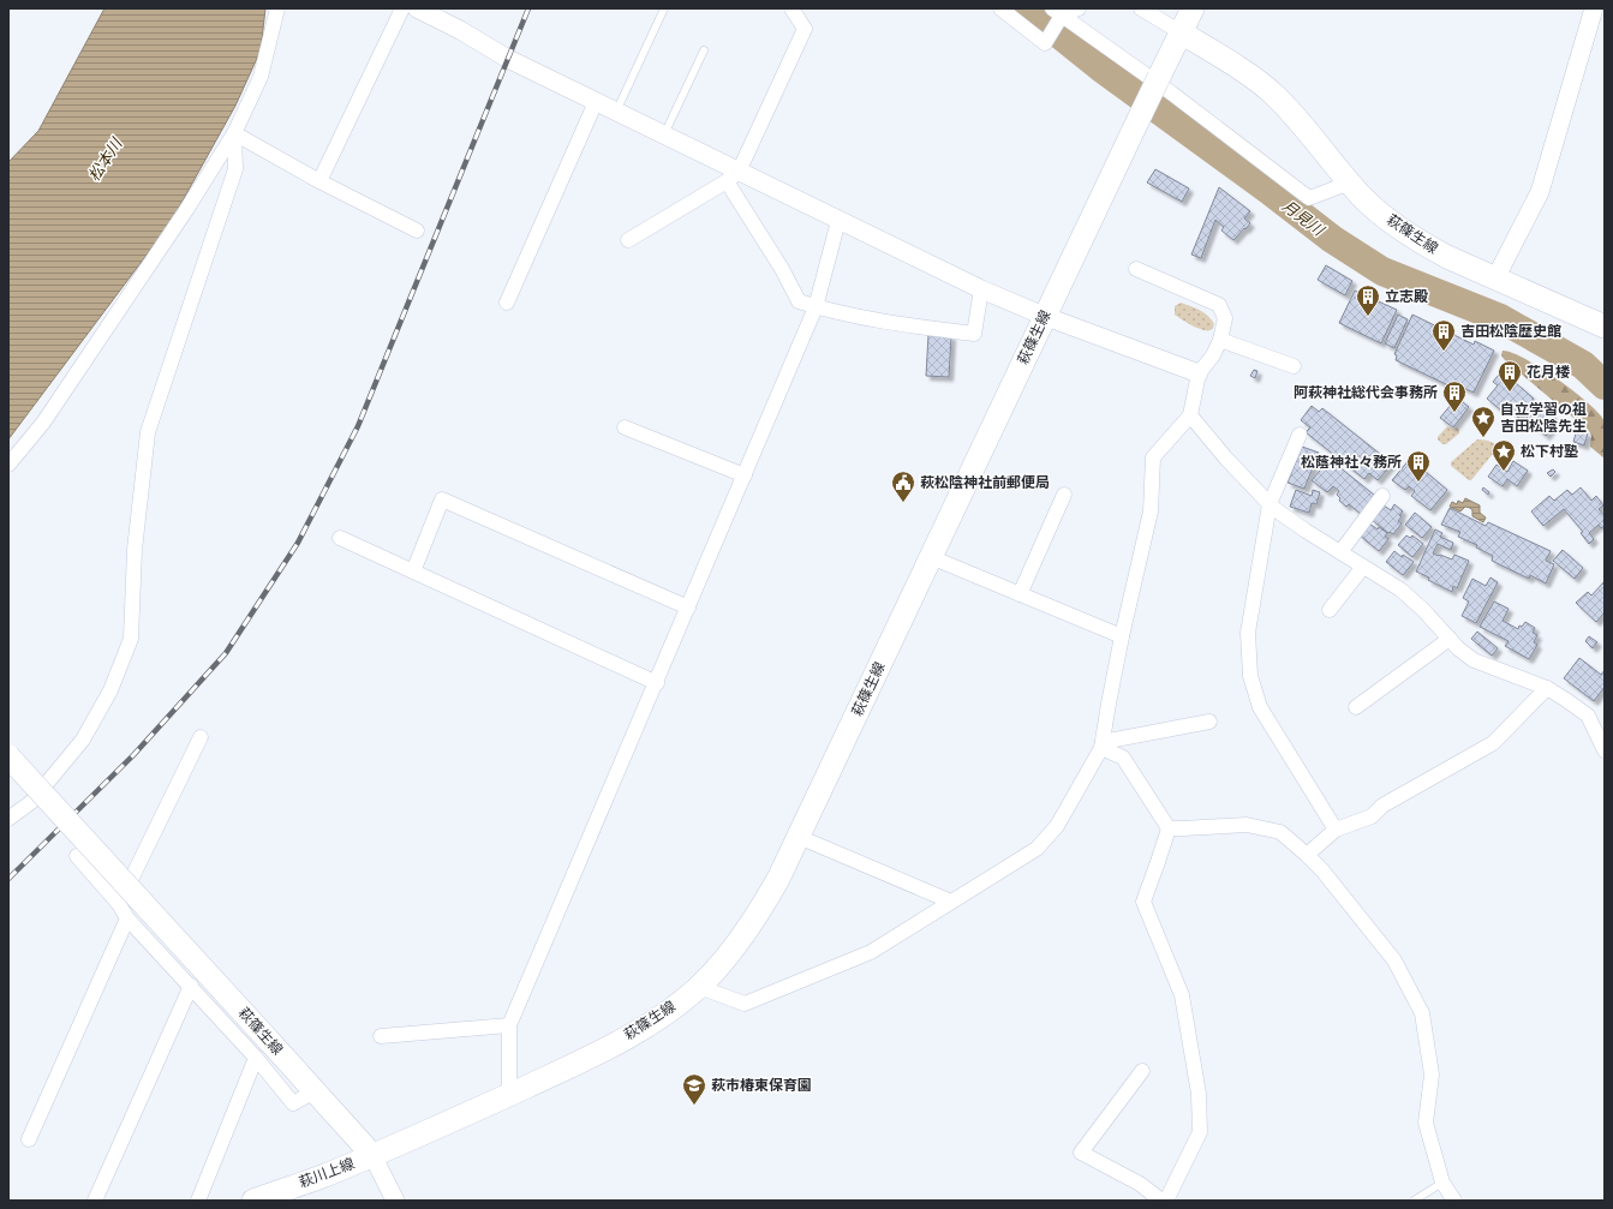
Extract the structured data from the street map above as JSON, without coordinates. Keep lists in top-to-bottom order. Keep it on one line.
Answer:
{"streets":{"main road":["萩篠生線","萩川上線"]},"crossings":[["萩篠生線","萩川上線"]],"water":["松本川","月見川"],"places":{"building":["立志殿","吉田松陰歴史館","花月楼","阿萩神社総代会事務所","松蔭神社々務所"],"place":["自立学習の祖 吉田松陰先生","松下村塾"],"public building":["萩松陰神社前郵便局"],"school or university":["萩市椿東保育園"]}}
